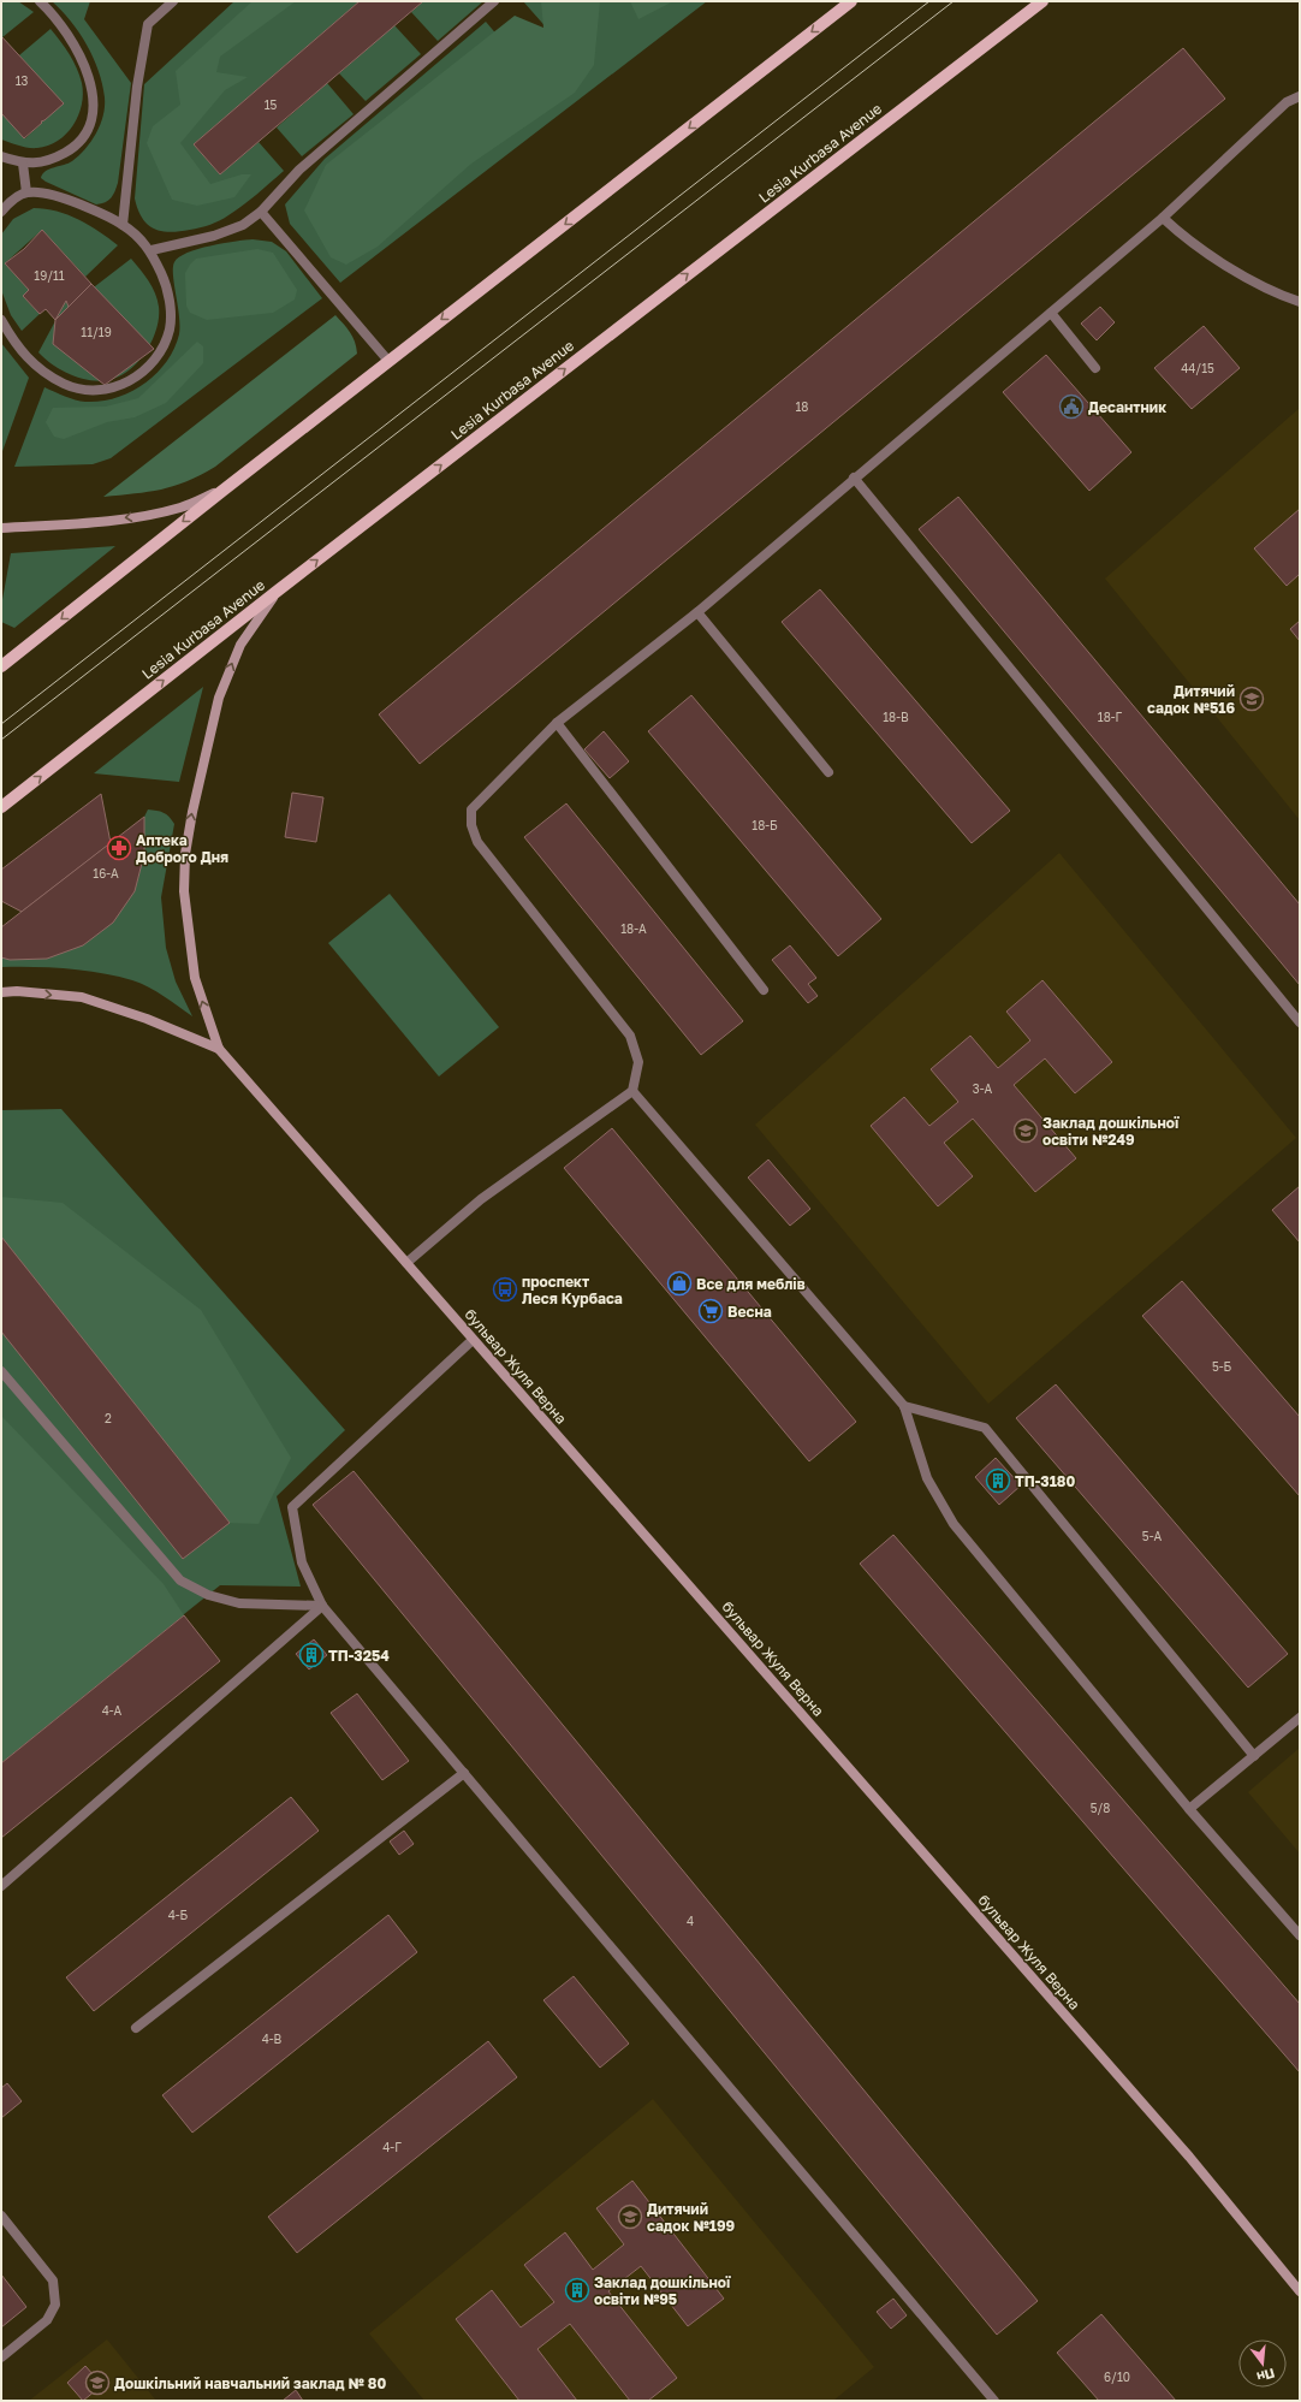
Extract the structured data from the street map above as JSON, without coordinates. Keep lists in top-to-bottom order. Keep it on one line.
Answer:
{"streets":{"main road":["Lesia Kurbasa Avenue"],"street":["бульвар Жуля Верна"]},"crossings":[["Lesia Kurbasa Avenue","бульвар Жуля Верна"]],"one_way":["Lesia Kurbasa Avenue"],"places":{"public building":["Десантник"],"school or university":["Дитячий садок №516","Заклад дошкільної освіти №249","Дитячий садок №199","Дошкільний навчальний заклад № 80"],"pharmacy":["Аптека Доброго Дня"],"shop":["Все для меблів"],"bus stop":["проспект Леся Курбаса"],"supermarket":["Весна"],"building":["ТП-3180","ТП-3254","Заклад дошкільної освіти №95"]},"house_numbers":["13","15","19/11","11/19","44/15","18","18-В","18-Г","18-Б","16-А","18-А","3-А","5-Б","2","5-А","4-А","5/8","4-Б","4","4-В","4-Г","6/10"],"north":"bottom"}
